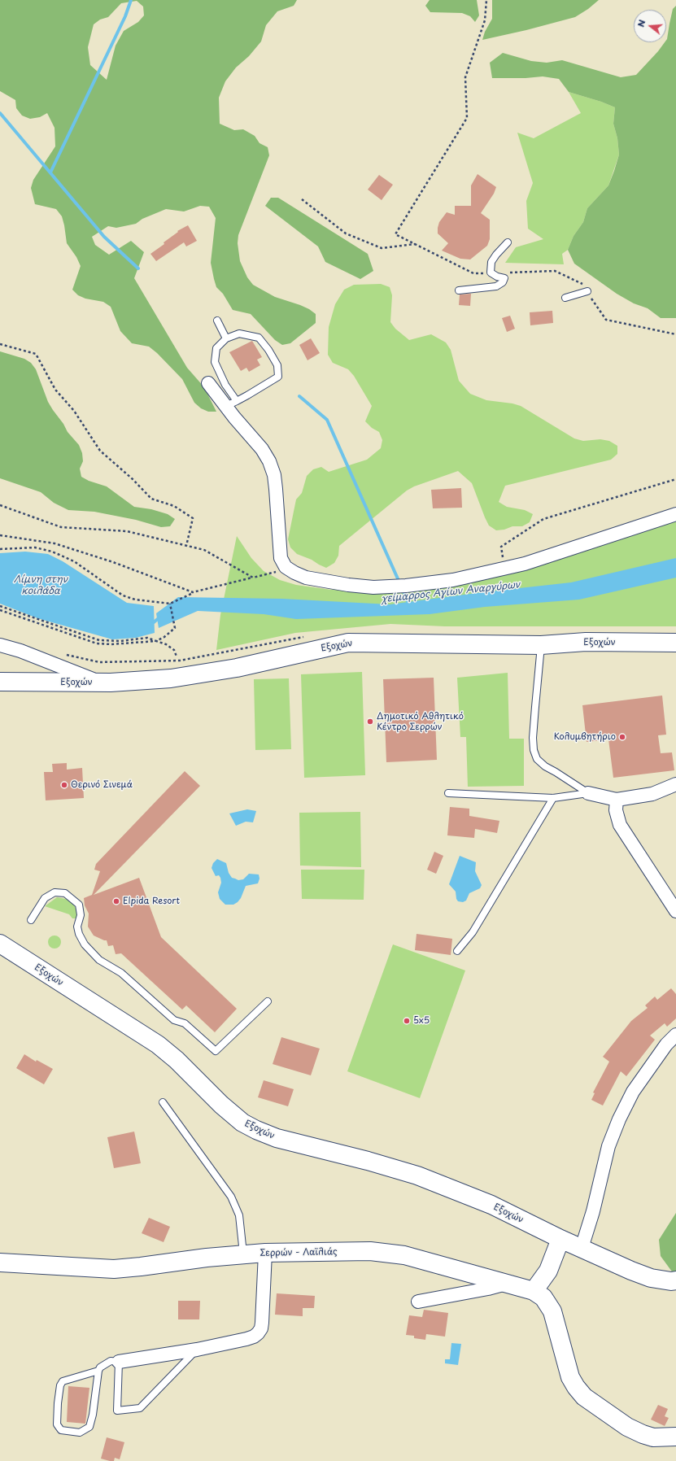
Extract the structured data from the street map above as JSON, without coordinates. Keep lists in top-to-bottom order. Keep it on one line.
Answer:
{"streets":{"main road":["Εξοχών","Σερρών - Λαϊλιάς"]},"water":["Λίμνη στην κοιλάδα","χείμαρρος Αγίων Αναργύρων"],"places":["Δημοτικό Αθλητικό Κέντρο Σερρών","Κολυμβητήριο","Θερινό Σινεμά","Elpida Resort","5x5"],"north":"left"}
